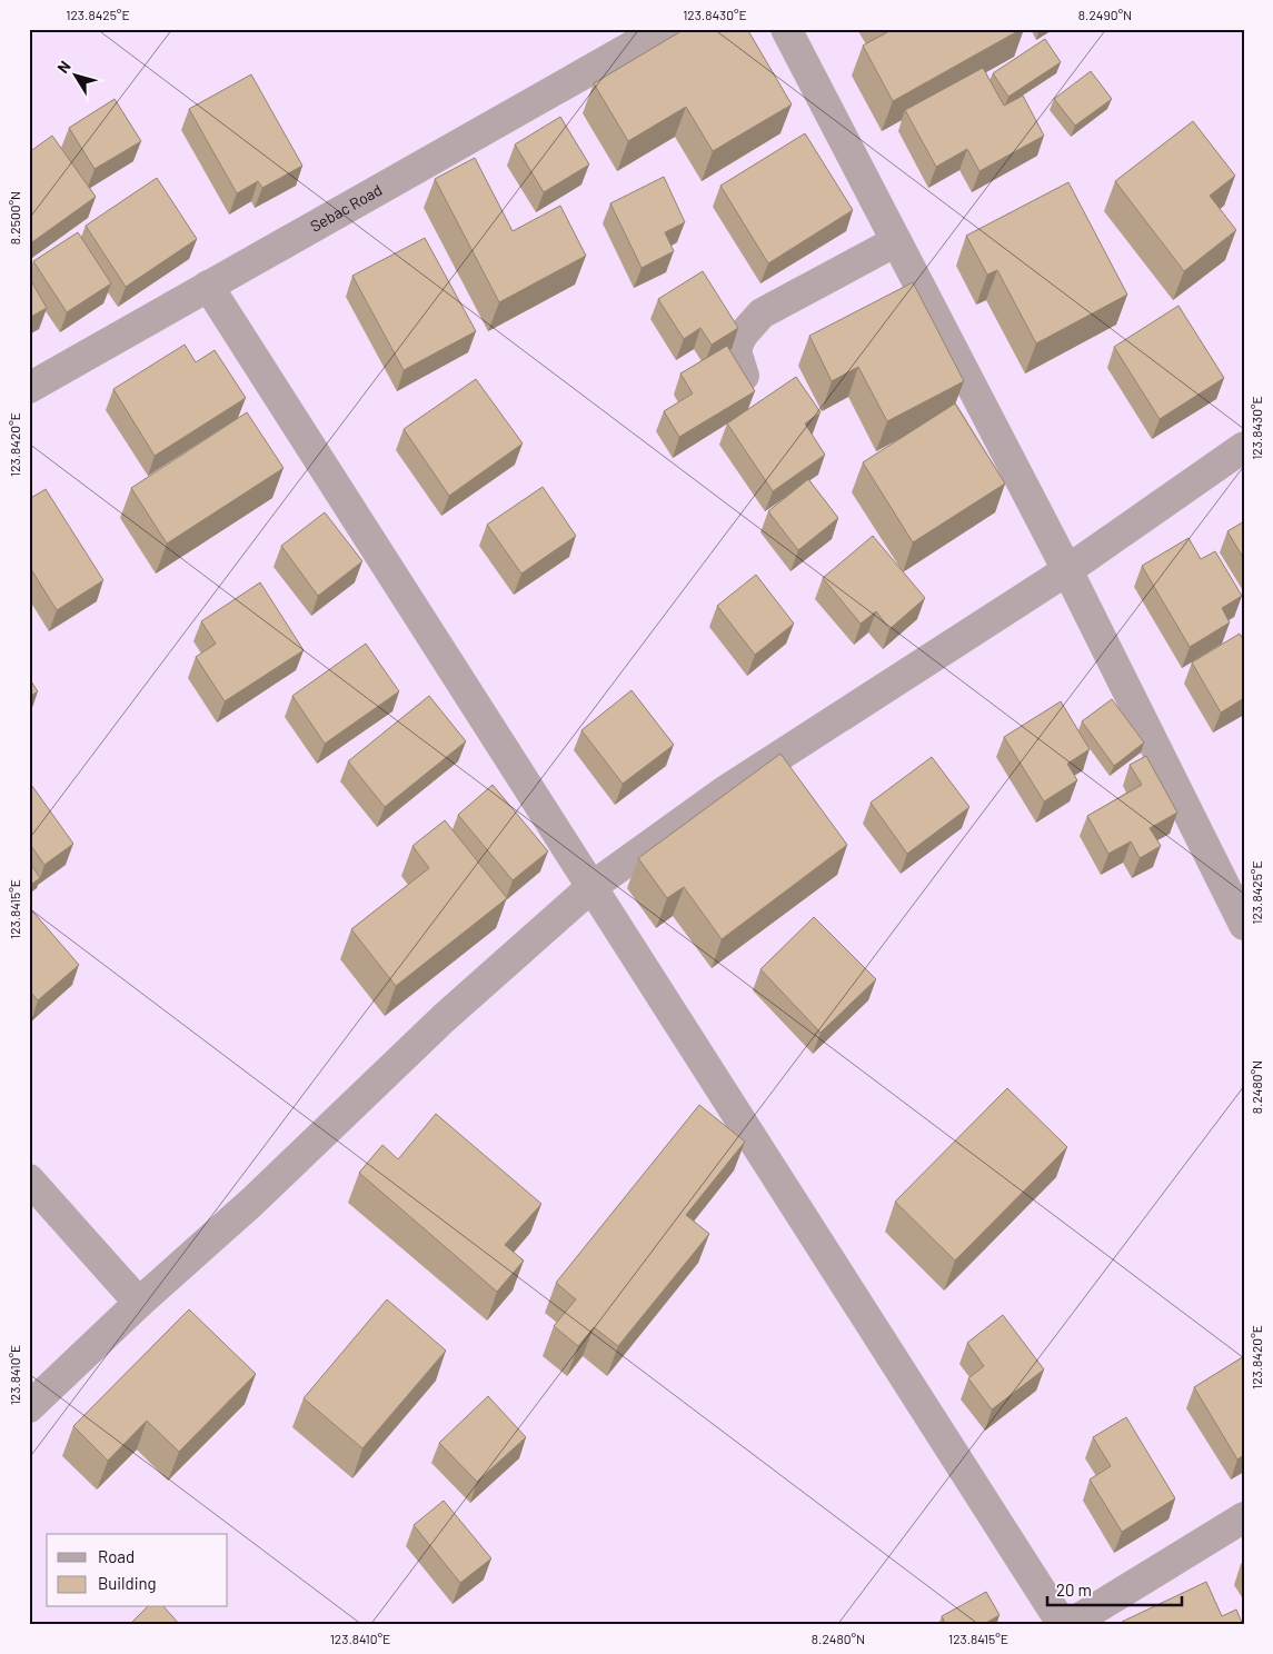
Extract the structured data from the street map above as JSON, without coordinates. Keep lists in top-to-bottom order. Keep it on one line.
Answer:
{"streets":{"street":["Sebac Road"]},"legend":["Road","Building"],"scale_bar":"20 m","north":"top left","coordinates":["123.8425°E","123.8430°E","8.2490°N","8.2500°N","123.8420°E","123.8415°E","8.2480°N","123.8410°E"]}
